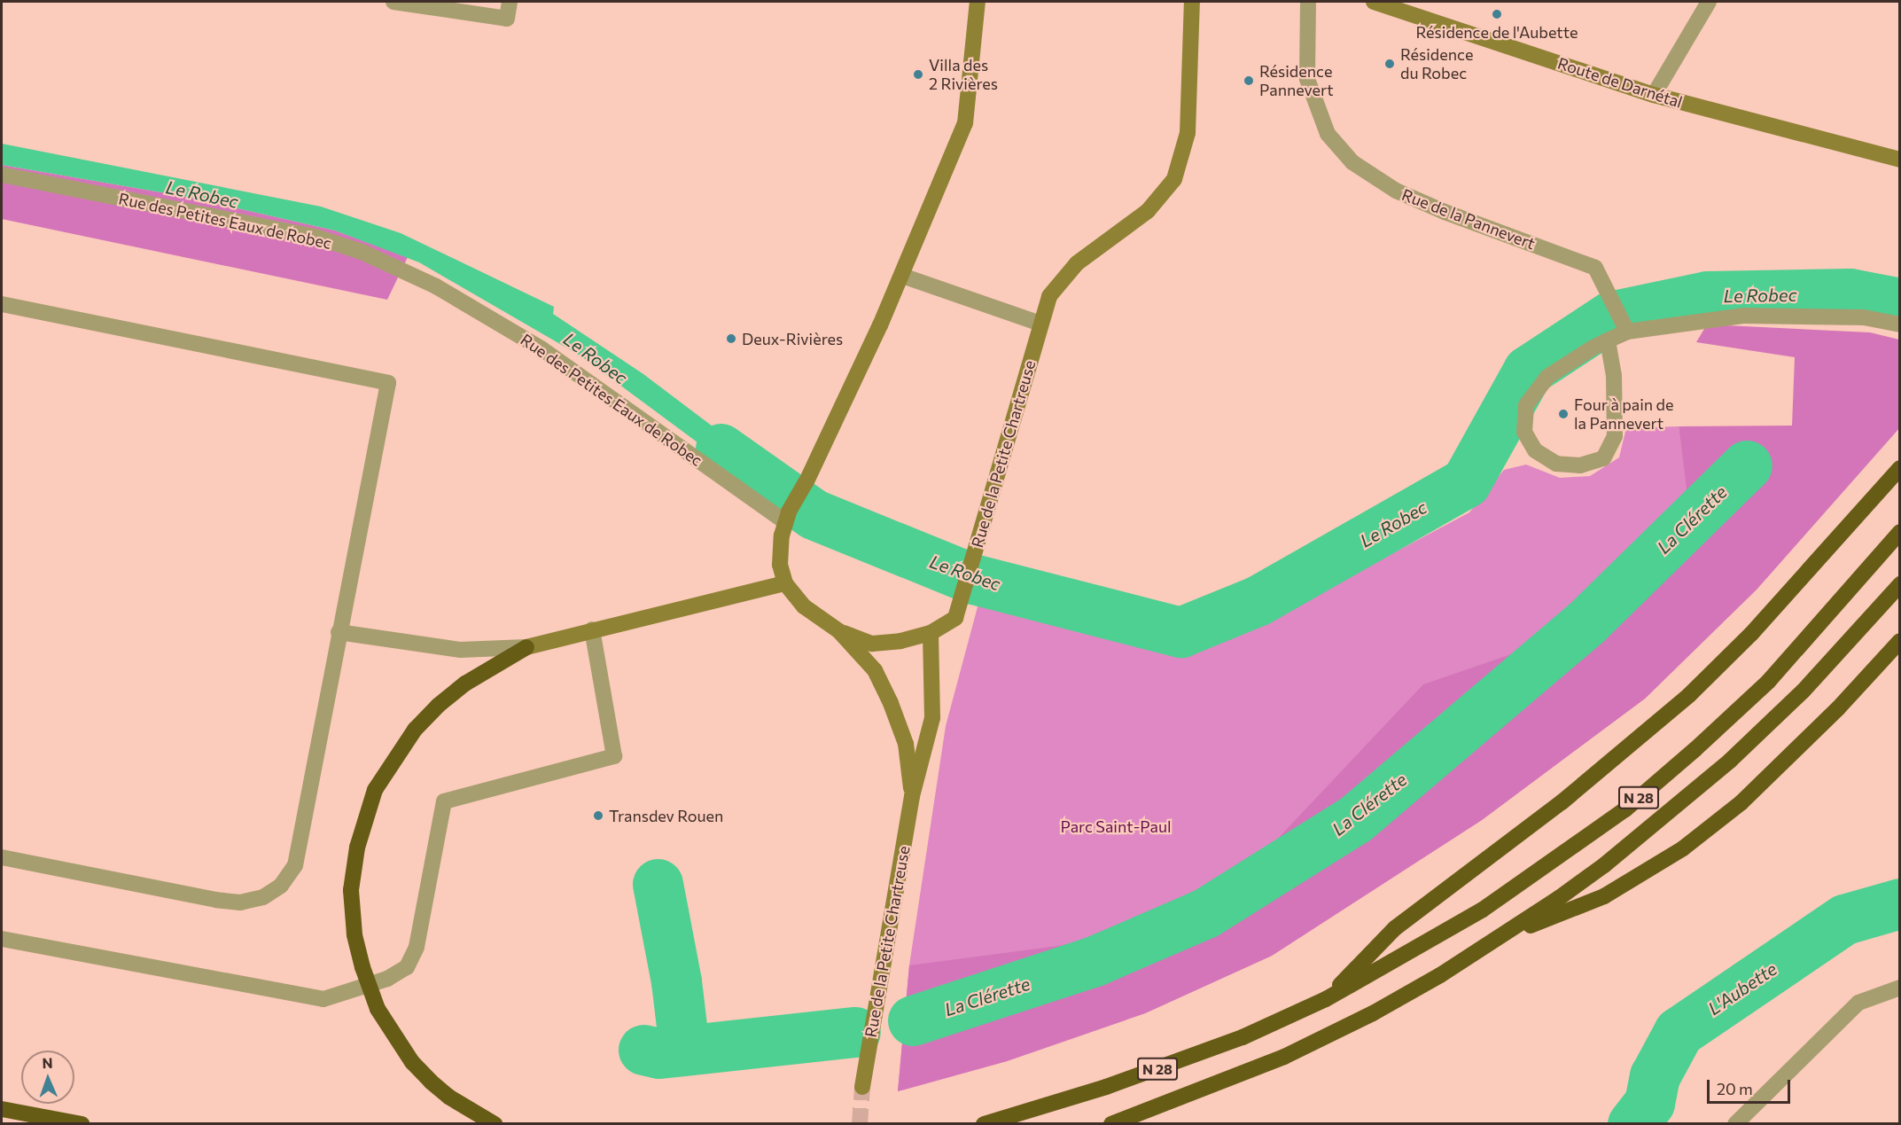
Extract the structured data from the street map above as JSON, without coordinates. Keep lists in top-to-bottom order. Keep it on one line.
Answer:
{"streets":{"highway":["N 28"],"street":["Route de Darnétal","Rue de la Pannevert","Rue des Petites Eaux de Robec","Rue de la Petite Chartreuse"]},"water":["Le Robec","La Clérette","L'Aubette"],"parks":["Parc Saint-Paul"],"places":["Résidence de l'Aubette","Résidence du Robec","Villa des 2 Rivières","Résidence Pannevert","Deux-Rivières","Four à pain de la Pannevert","Transdev Rouen"],"scale_bar":"20 m","north":"top"}
